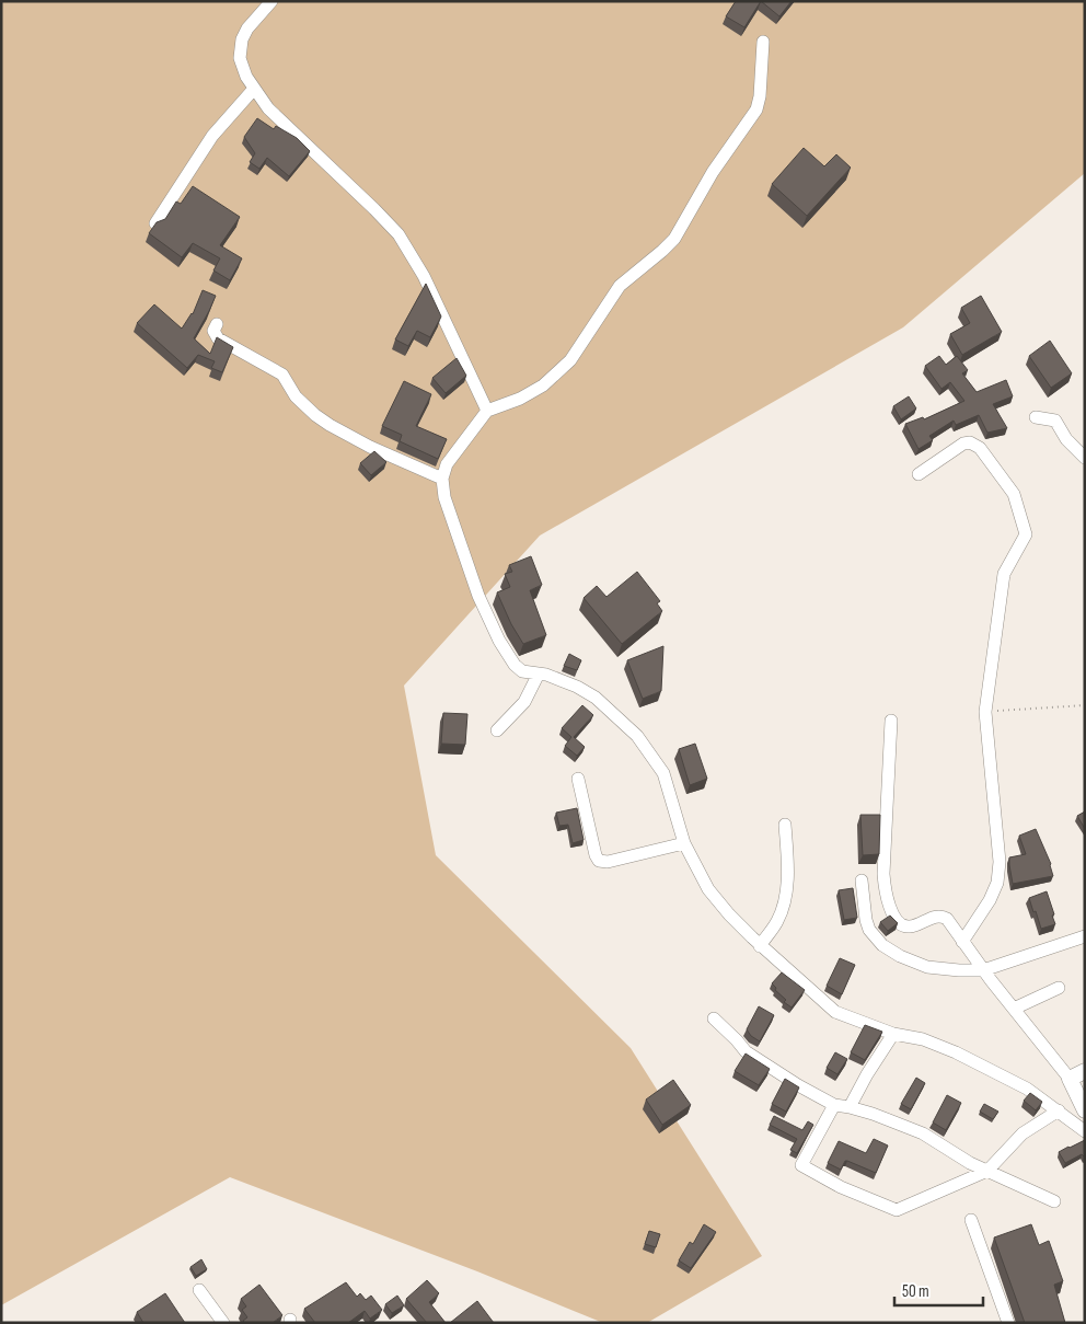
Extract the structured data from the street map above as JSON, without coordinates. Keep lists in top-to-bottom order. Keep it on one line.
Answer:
{"scale_bar":"50 m"}
